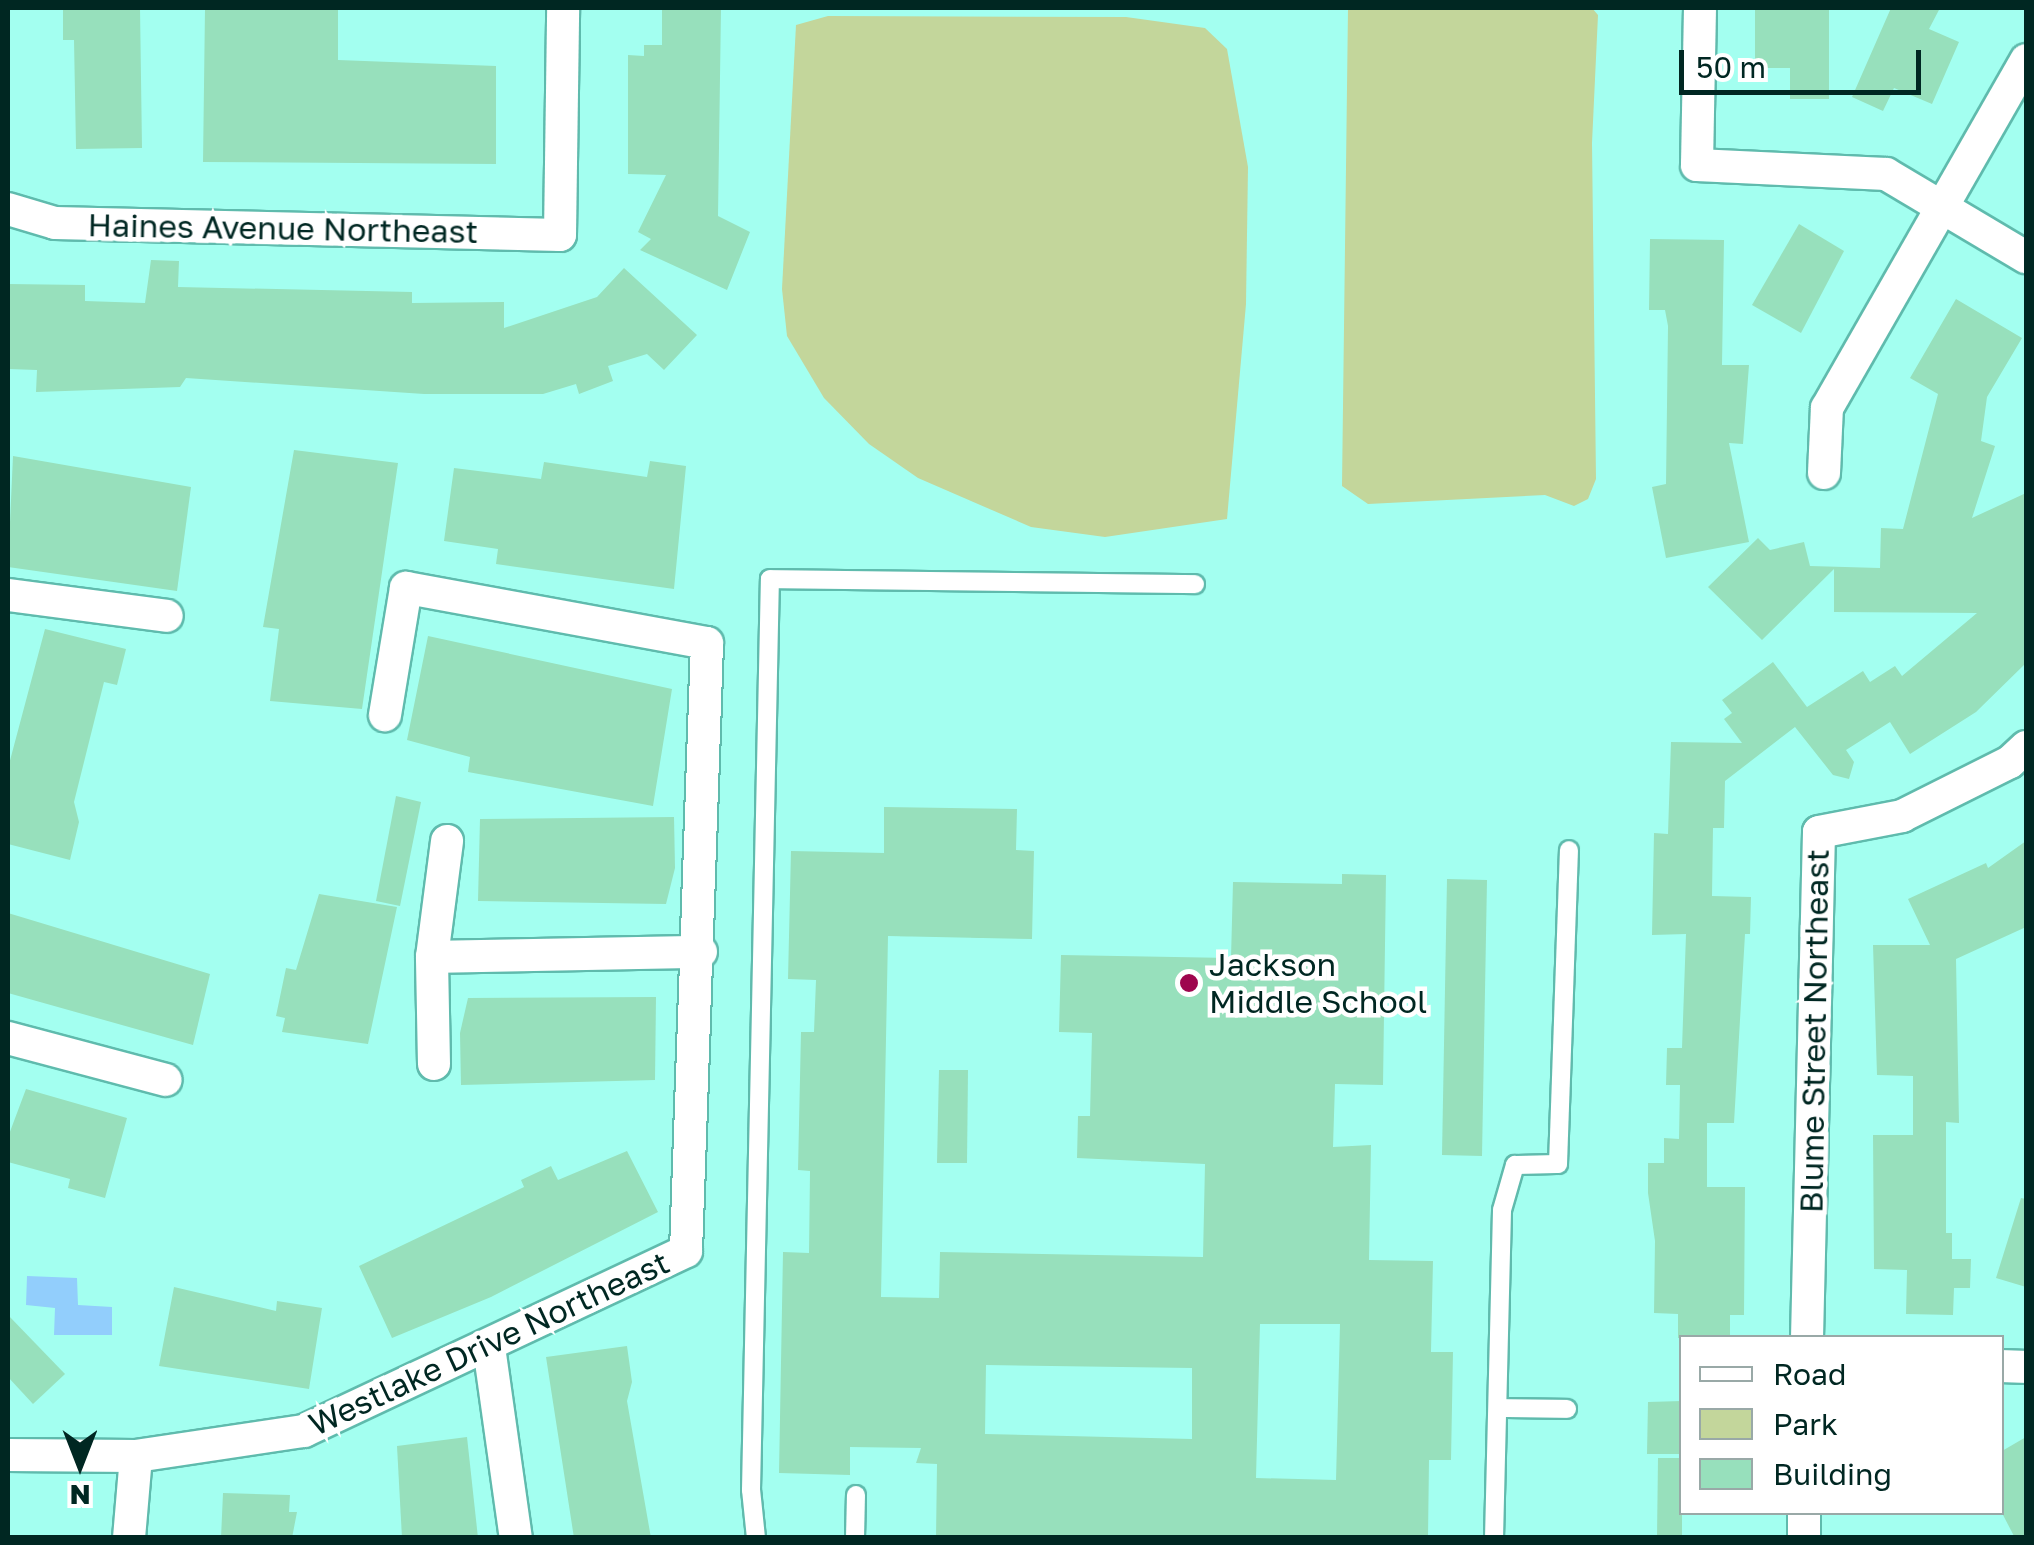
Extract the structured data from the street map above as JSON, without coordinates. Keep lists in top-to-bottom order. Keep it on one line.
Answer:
{"streets":{"street":["Haines Avenue Northeast","Blume Street Northeast","Westlake Drive Northeast"]},"places":["Jackson Middle School"],"legend":["Road","Park","Building"],"scale_bar":"50 m","north":"bottom"}
